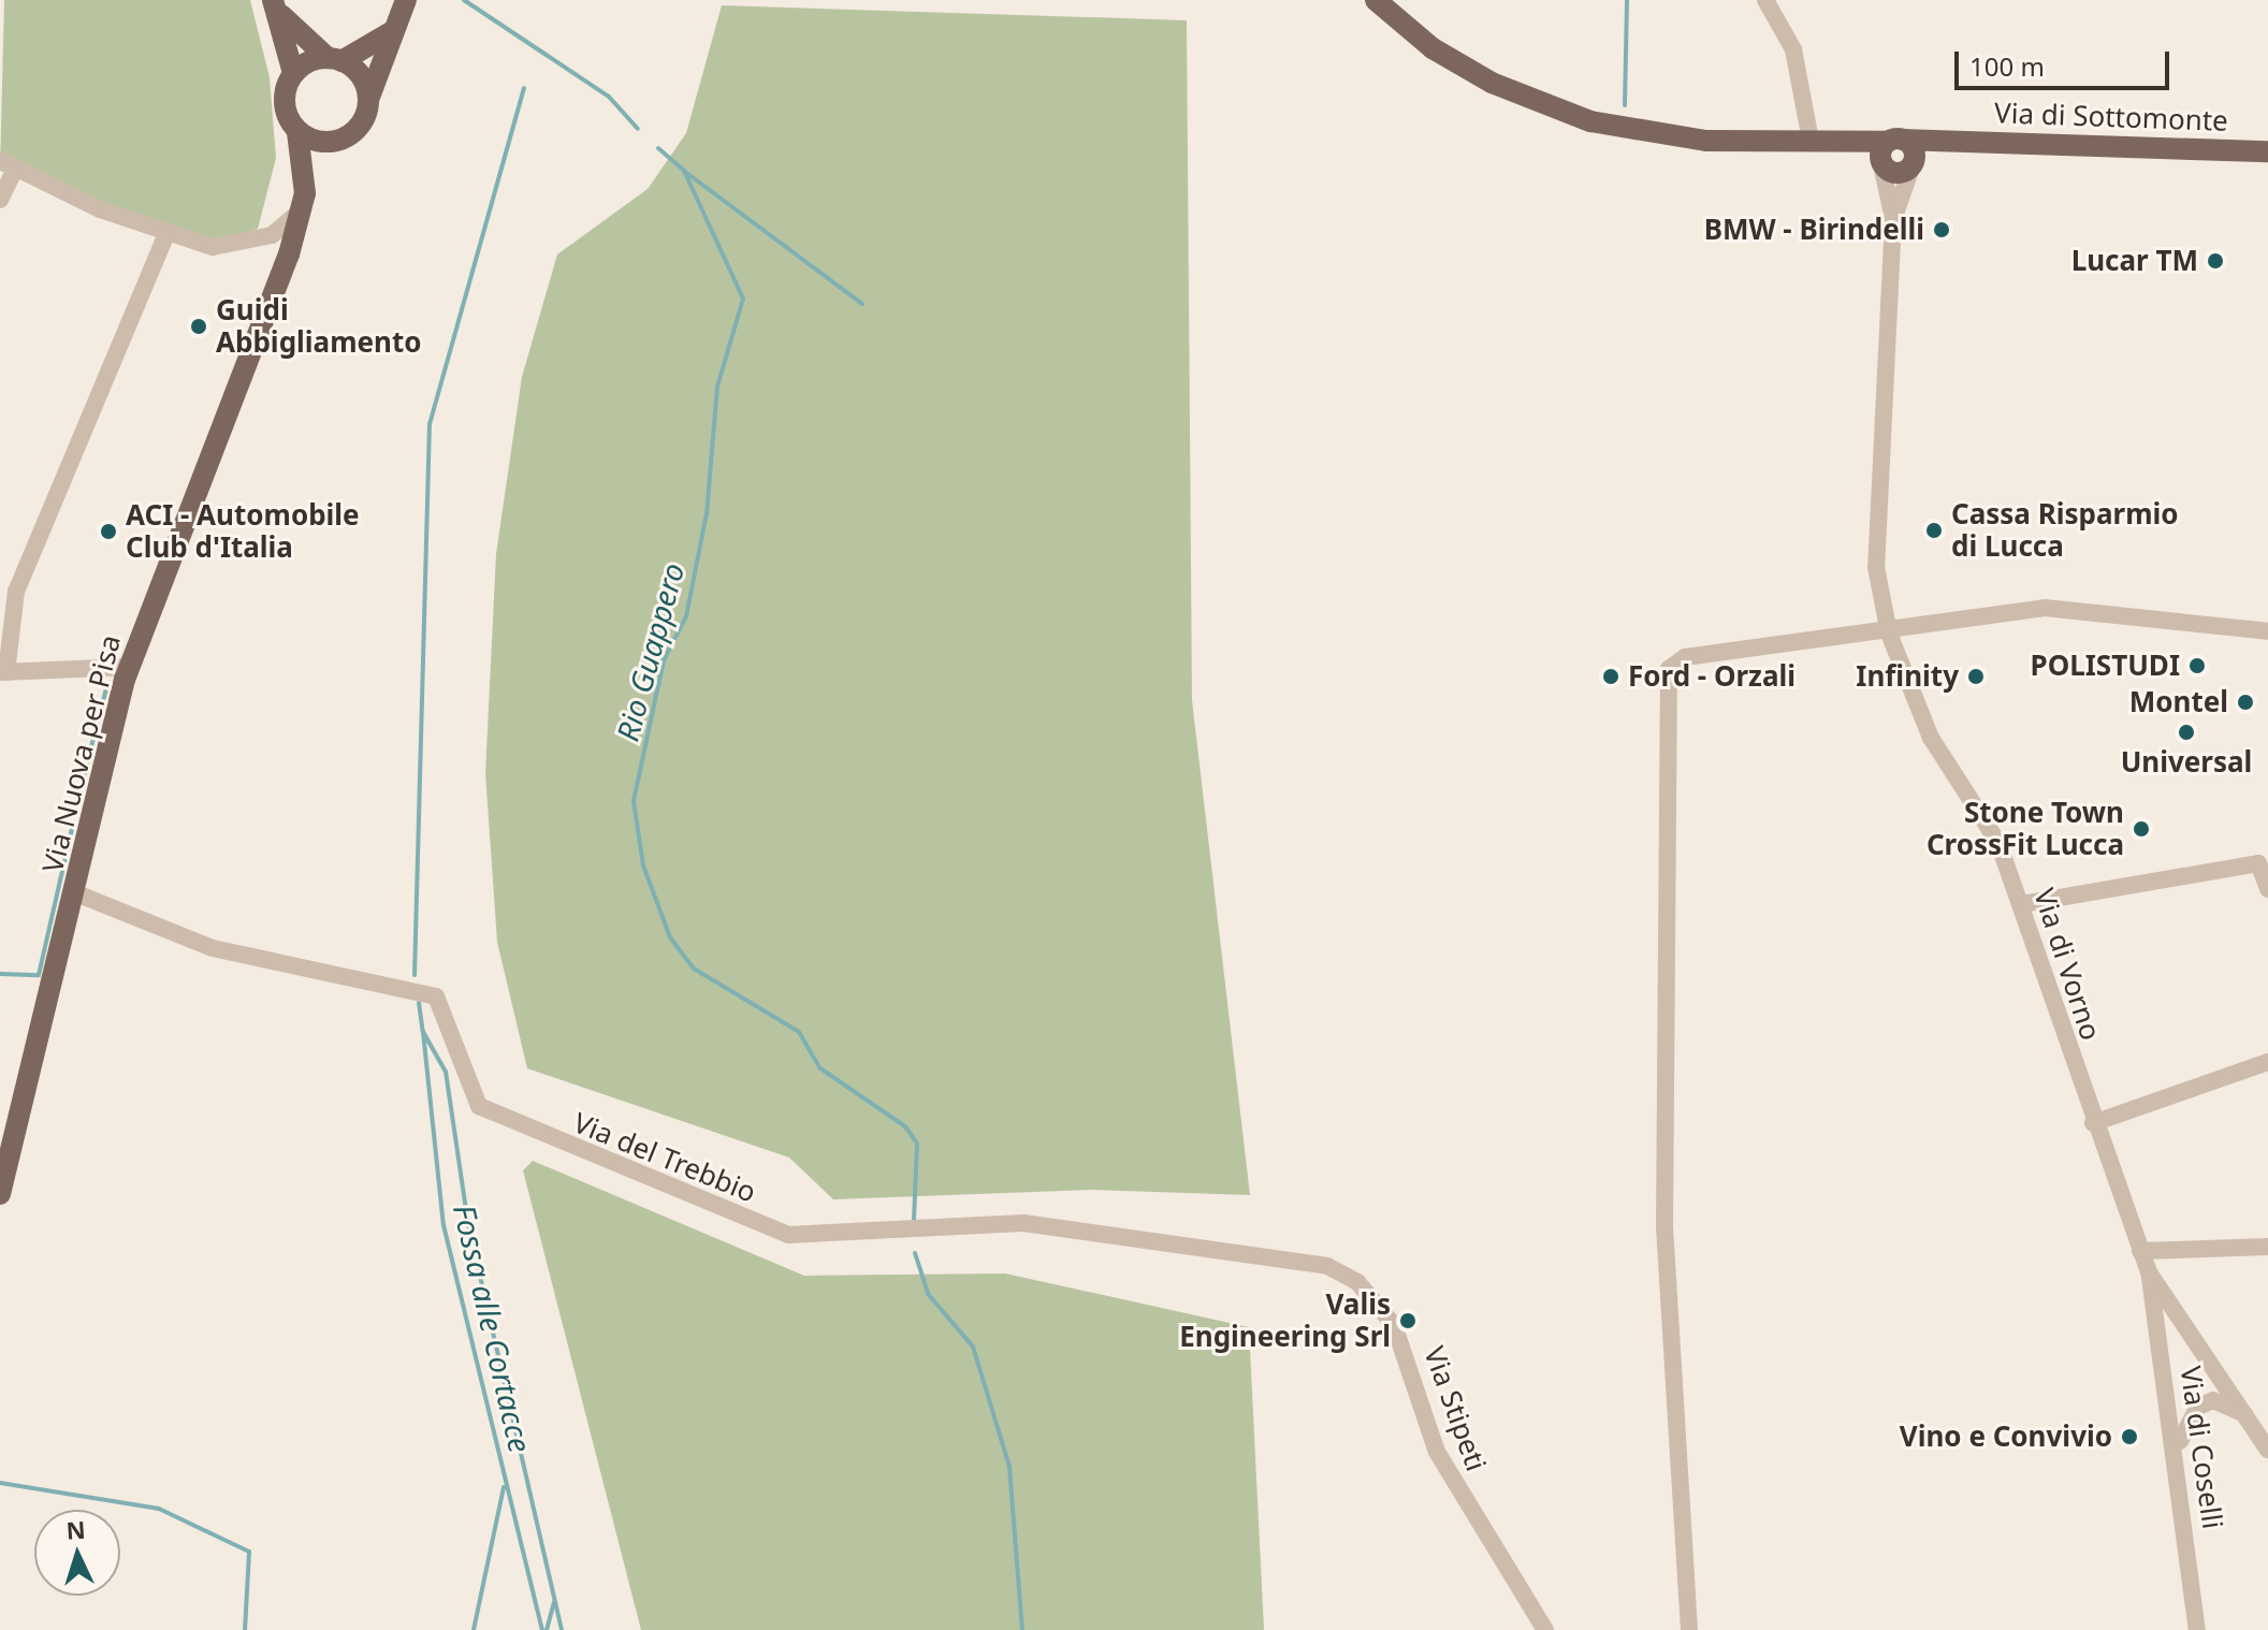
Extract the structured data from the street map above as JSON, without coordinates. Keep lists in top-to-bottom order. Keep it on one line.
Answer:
{"streets":{"main road":["Via di Sottomonte","Via Nuova per Pisa"],"street":["Via di Vorno","Via del Trebbio","Via Stipeti","Via di Coselli"]},"crossings":[["Via di Sottomonte","Via di Vorno"],["Via Nuova per Pisa","Via del Trebbio"],["Via di Vorno","Via di Coselli"],["Via del Trebbio","Via Stipeti"]],"water":["Rio Guappero","Fossa alle Cortacce"],"places":["BMW - Birindelli","Lucar TM","Guidi Abbigliamento","Cassa Risparmio di Lucca","ACI - Automobile Club d'Italia","POLISTUDI","Ford - Orzali","Infinity","Montel","Universal","Stone Town CrossFit Lucca","Valis Engineering Srl","Vino e Convivio"],"scale_bar":"100 m","north":"top"}
